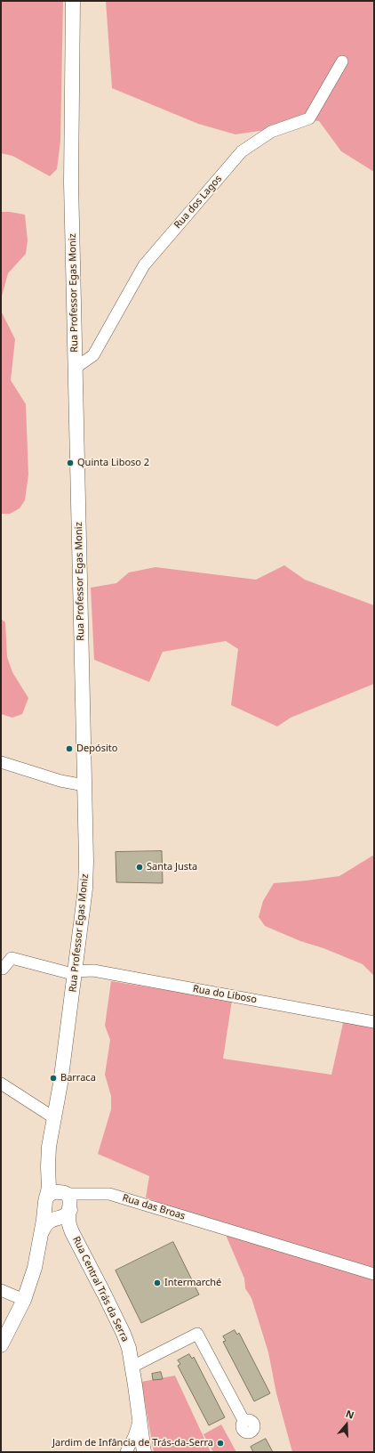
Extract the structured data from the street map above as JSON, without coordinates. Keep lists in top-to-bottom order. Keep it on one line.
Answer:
{"streets":{"main road":["Rua Professor Egas Moniz","Rua Central Trás da Serra"],"street":["Rua dos Lagos","Rua do Liboso","Rua das Broas"]},"crossings":[["Rua dos Lagos","Rua Professor Egas Moniz"],["Rua Professor Egas Moniz","Rua do Liboso"],["Rua Professor Egas Moniz","Rua das Broas"],["Rua Professor Egas Moniz","Rua Central Trás da Serra"],["Rua das Broas","Rua Central Trás da Serra"]],"places":["Quinta Liboso 2","Depósito","Santa Justa","Barraca","Intermarché","Jardim de Infância de Trás-da-Serra"],"north":"top"}
